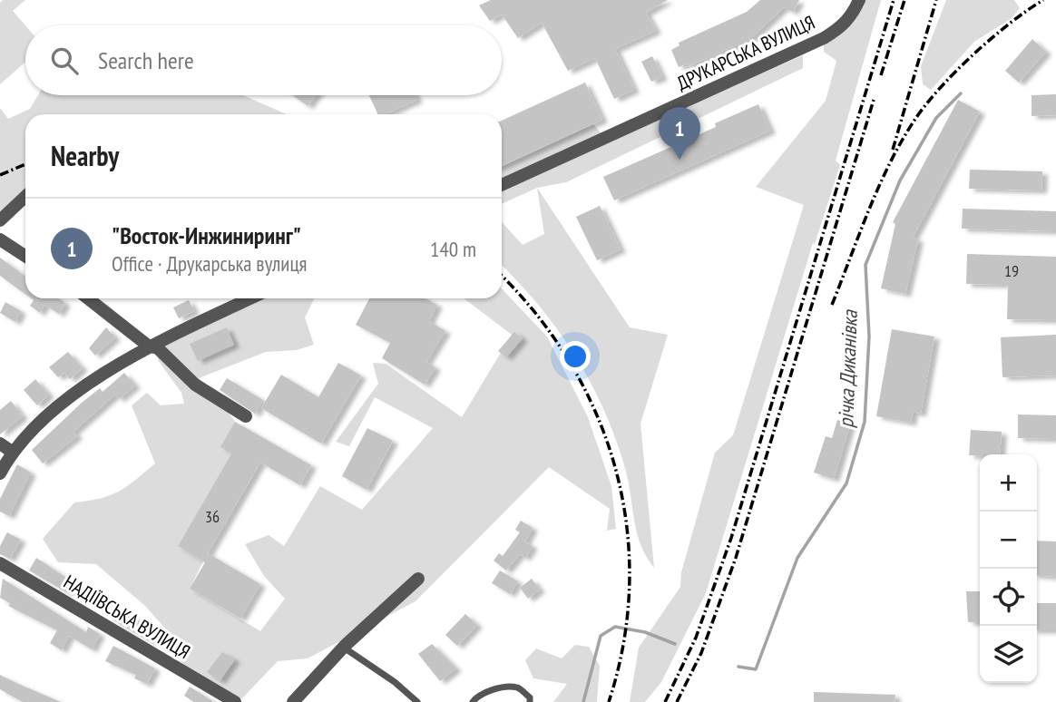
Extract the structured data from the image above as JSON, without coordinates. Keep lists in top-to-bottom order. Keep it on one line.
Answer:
{"streets":{"street":["ДРУКАРСЬКА ВУЛИЦЯ","НАДІЇВСЬКА ВУЛИЦЯ"]},"water":["річка Диканівка"],"house_numbers":["19","36"],"page":{"search":"Search here","pins":"1","heading":"Nearby","list":[{"mark":"1","name":"\"Восток-Инжиниринг\"","note":"Office · Друкарська вулиця","value":"140 m"}],"map_buttons":["+","−"]}}
